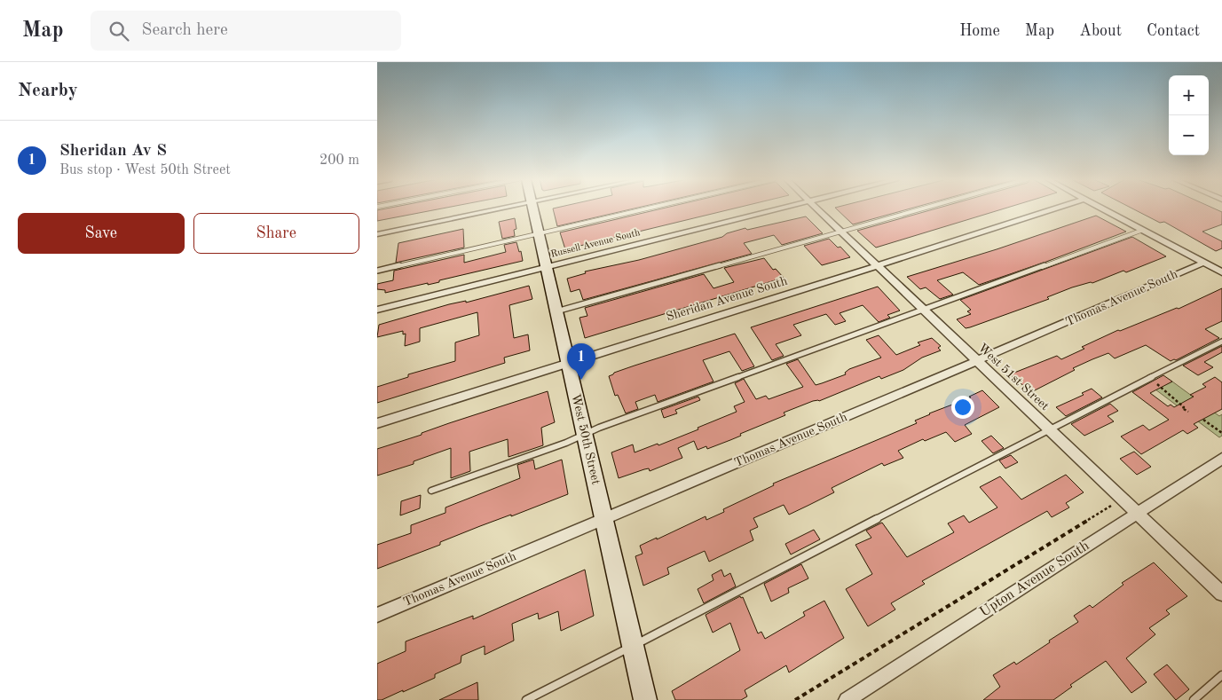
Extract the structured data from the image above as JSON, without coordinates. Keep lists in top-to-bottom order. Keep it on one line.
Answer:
{"streets":{"main road":["West 50th Street"],"street":["Russell Avenue South","Thomas Avenue South","Sheridan Avenue South","West 51st Street","Upton Avenue South"]},"crossings":[["Russell Avenue South","West 50th Street"],["Thomas Avenue South","West 51st Street"],["Thomas Avenue South","West 50th Street"],["Sheridan Avenue South","West 51st Street"],["Sheridan Avenue South","West 50th Street"],["West 51st Street","Upton Avenue South"]],"page":{"header":"Map","search":"Search here","nav":["Home","Map","About","Contact"],"heading":"Nearby","map_buttons":["+","−"],"list":[{"mark":"1","name":"Sheridan Av S","note":"Bus stop · West 50th Street","value":"200 m"}],"buttons":["Save","Share"],"pins":"1"}}
